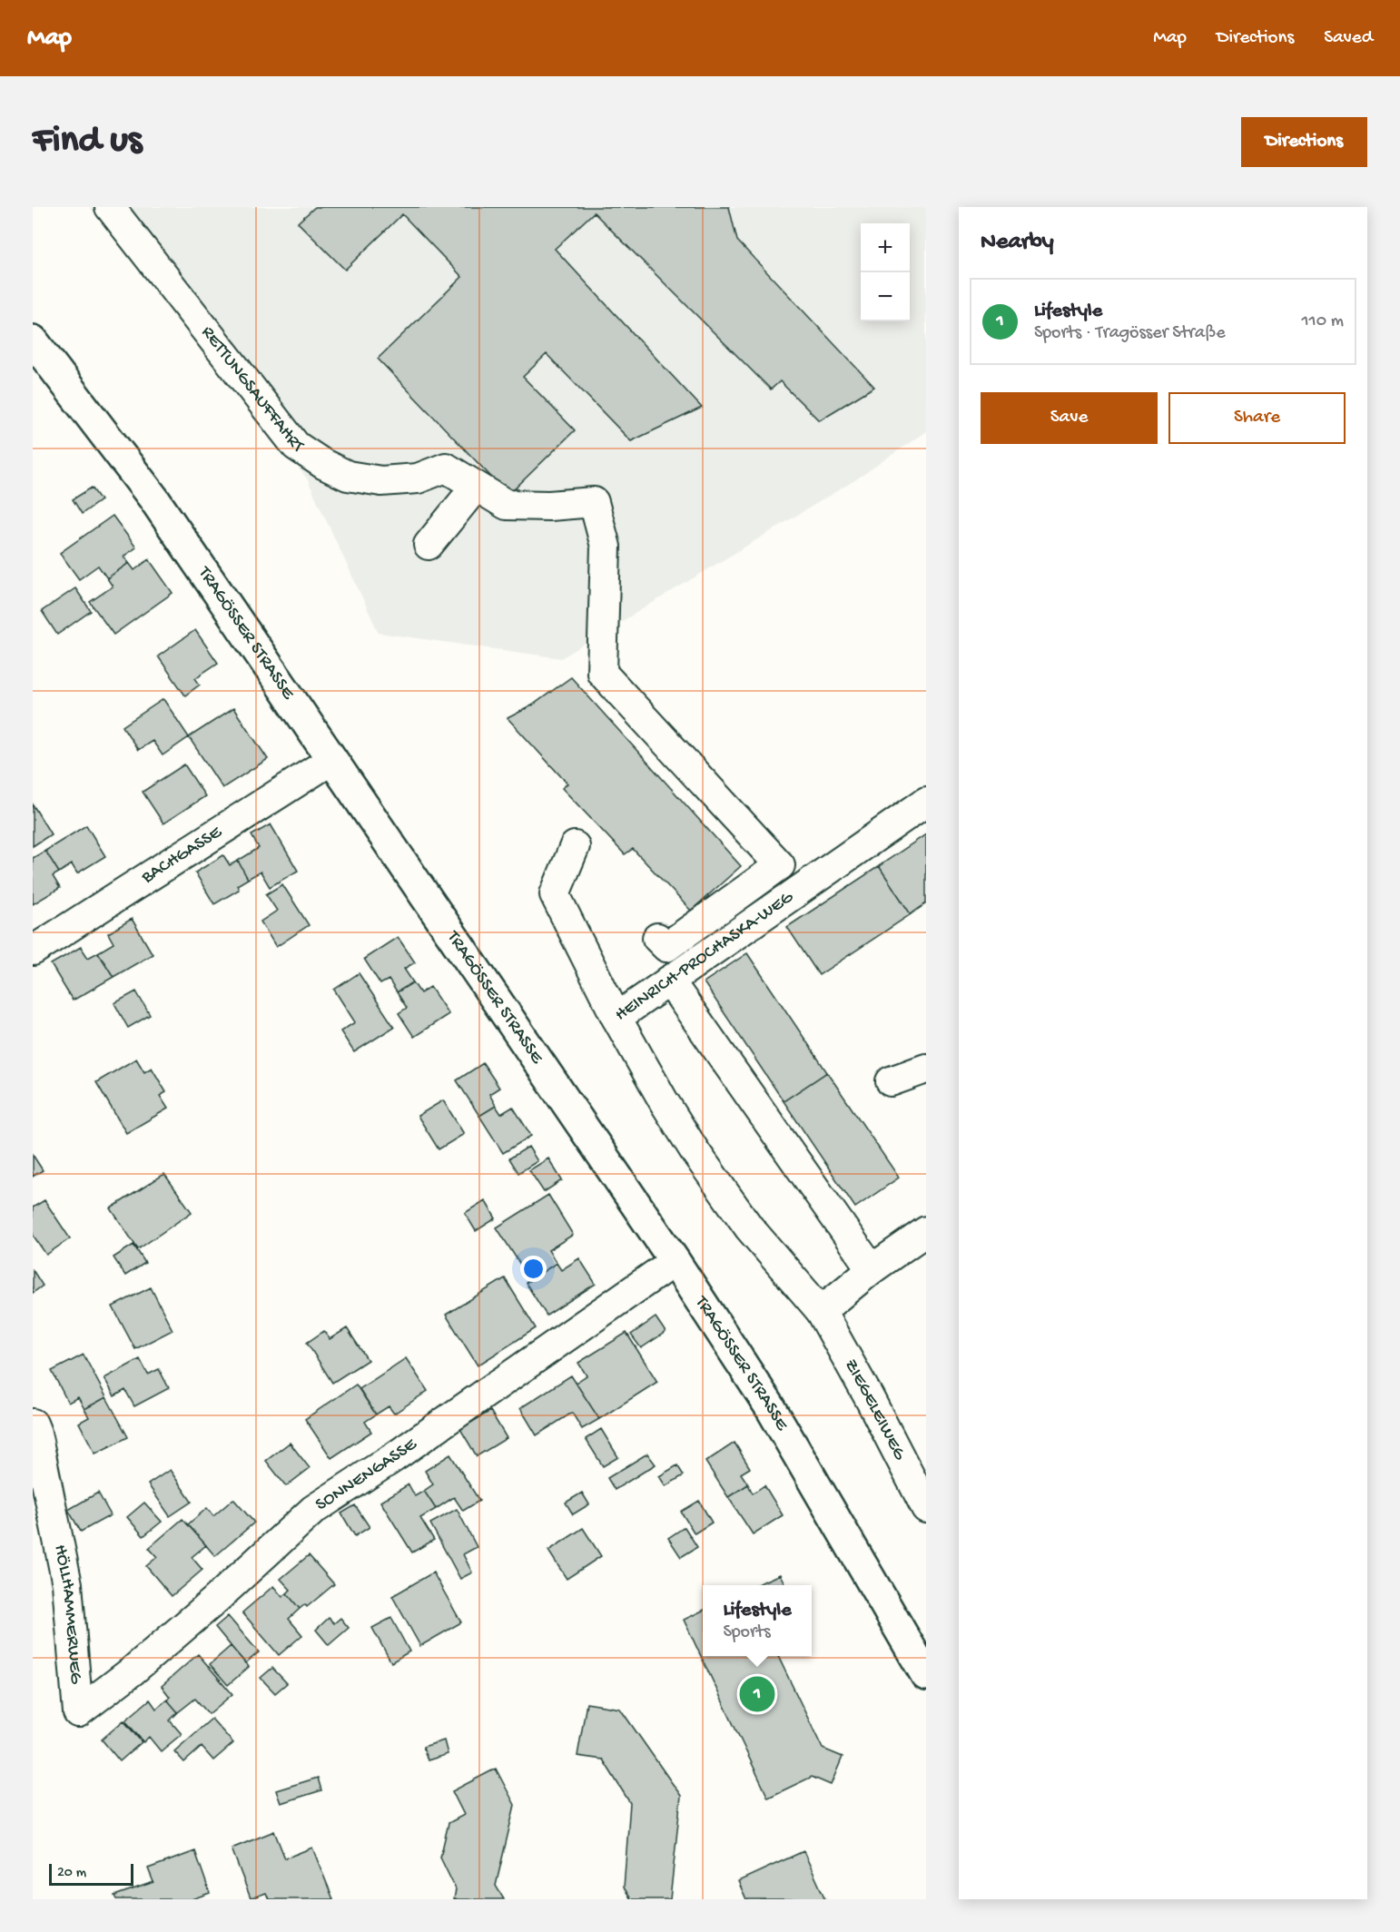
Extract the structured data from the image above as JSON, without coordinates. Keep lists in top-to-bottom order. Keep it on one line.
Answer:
{"streets":{"main road":["TRAGÖSSER STRASSE"],"street":["RETTUNGSAUFFAHRT","BACHGASSE","HEINRICH-PROCHASKA-WEG","ZIEGELEIWEG","SONNENGASSE","HÖLLHAMMERWEG"]},"crossings":[["TRAGÖSSER STRASSE","BACHGASSE"],["TRAGÖSSER STRASSE","SONNENGASSE"],["HEINRICH-PROCHASKA-WEG","ZIEGELEIWEG"],["SONNENGASSE","HÖLLHAMMERWEG"]],"scale_bar":"20 m","page":{"header":"Map","nav":["Map","Directions","Saved"],"buttons":["Directions",["Save","Share"]],"title":"Find us","heading":"Nearby","map_buttons":["+","−"],"list":[{"mark":"1","name":"Lifestyle","note":"Sports · Tragösser Straße","value":"110 m"}],"popup":["Lifestyle","Sports"],"pins":"1","scale":"20 m"}}
